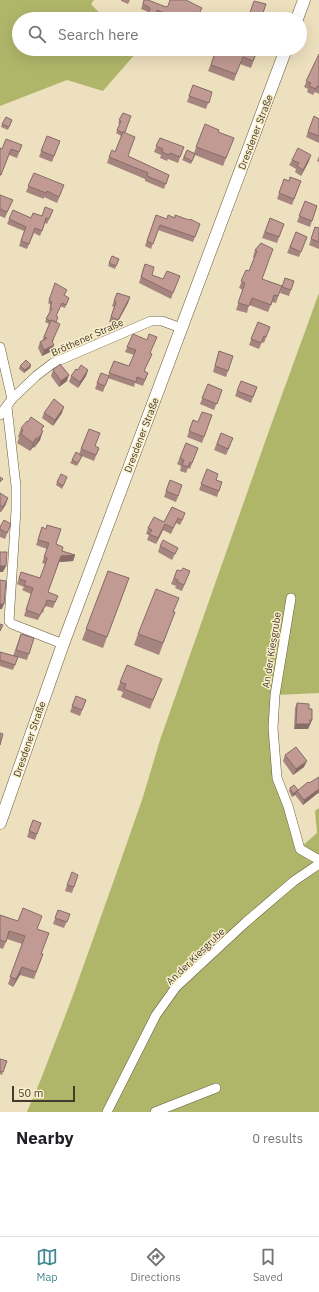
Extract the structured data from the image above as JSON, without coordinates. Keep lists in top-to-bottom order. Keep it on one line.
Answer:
{"streets":{"main road":["Dresdener Straße"],"street":["Bröthener Straße","An der Kiesgrube"]},"crossings":[["Dresdener Straße","Bröthener Straße"]],"scale_bar":"50 m","page":{"search":"Search here","scale":"50 m","heading":["Nearby","0 results"],"nav":["Map","Directions","Saved"]}}
